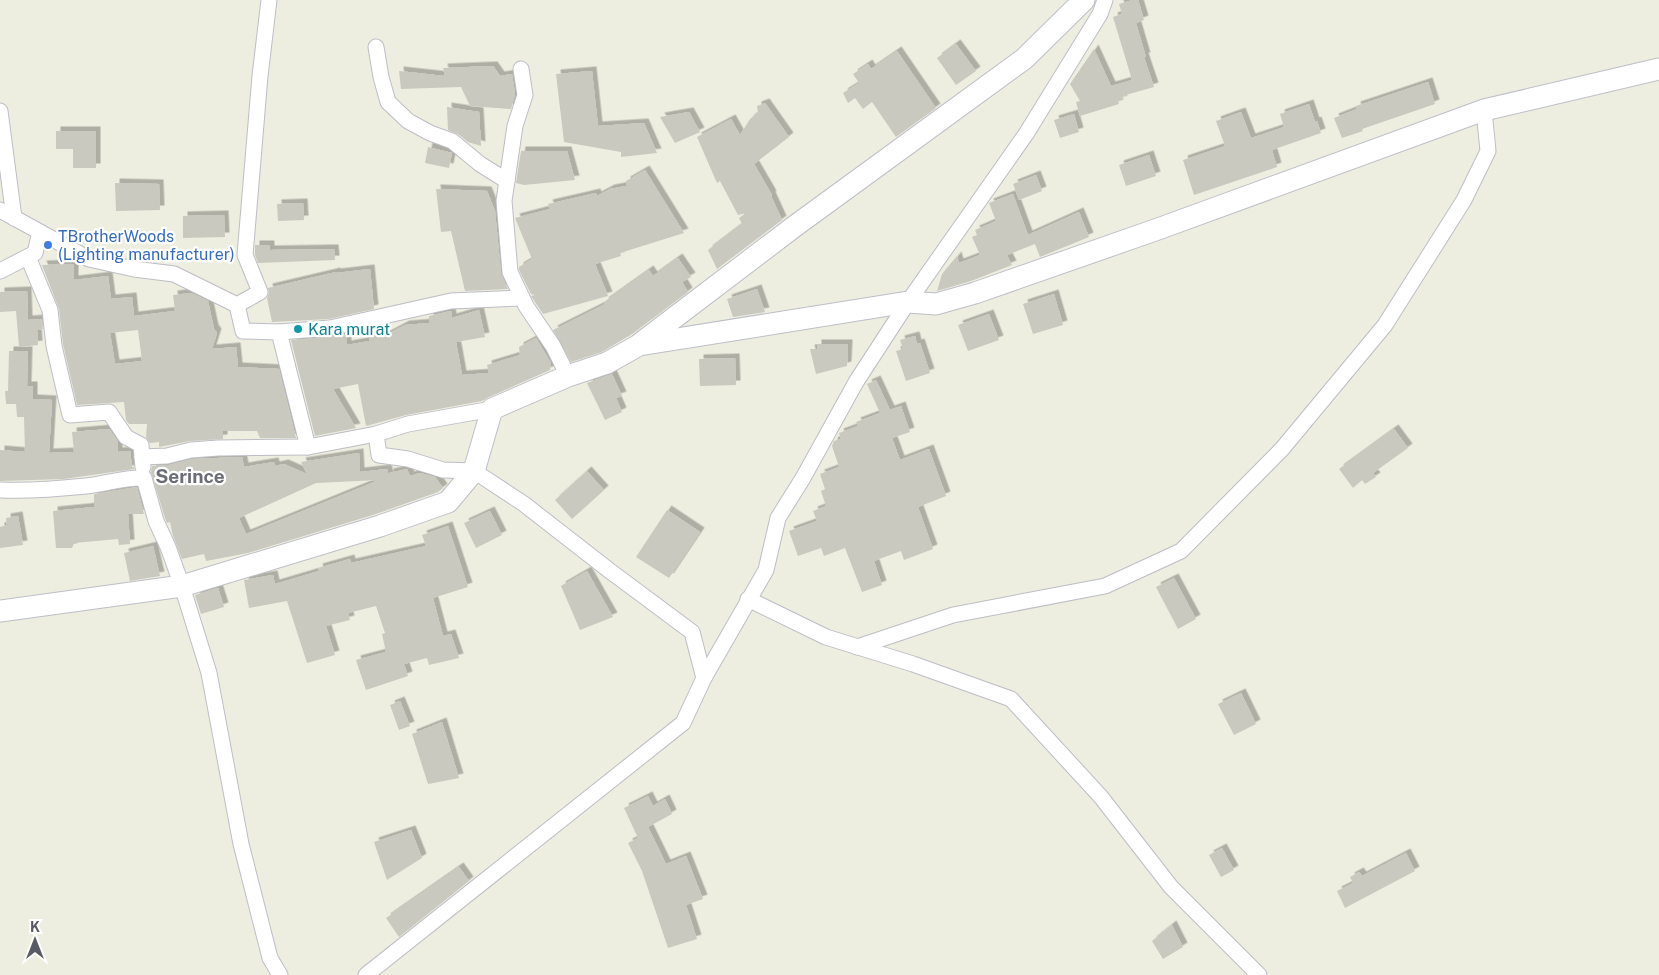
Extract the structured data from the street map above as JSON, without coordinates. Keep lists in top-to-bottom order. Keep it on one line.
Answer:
{"districts":["Serince"],"places":["TBrotherWoods (Lighting manufacturer)","Kara murat"],"north":"top"}
